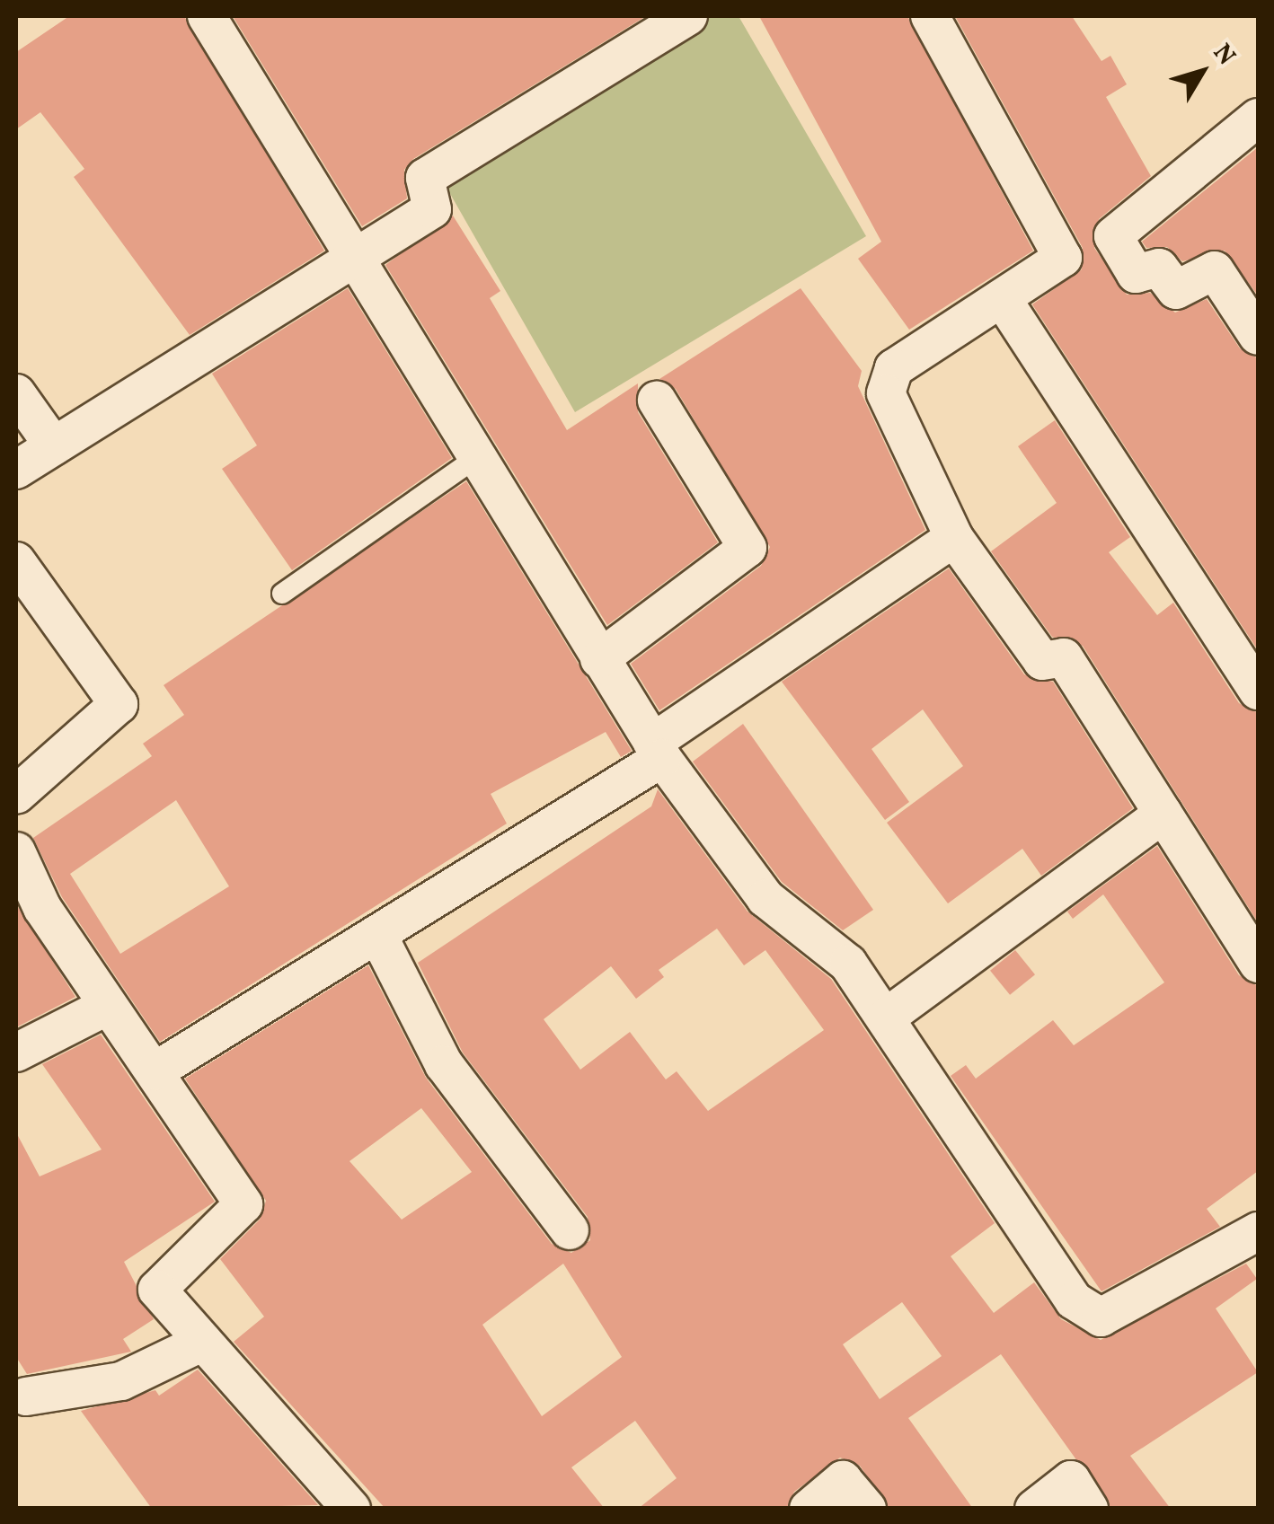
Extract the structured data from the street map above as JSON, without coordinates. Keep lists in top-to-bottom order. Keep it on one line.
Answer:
{"north":"top right"}
